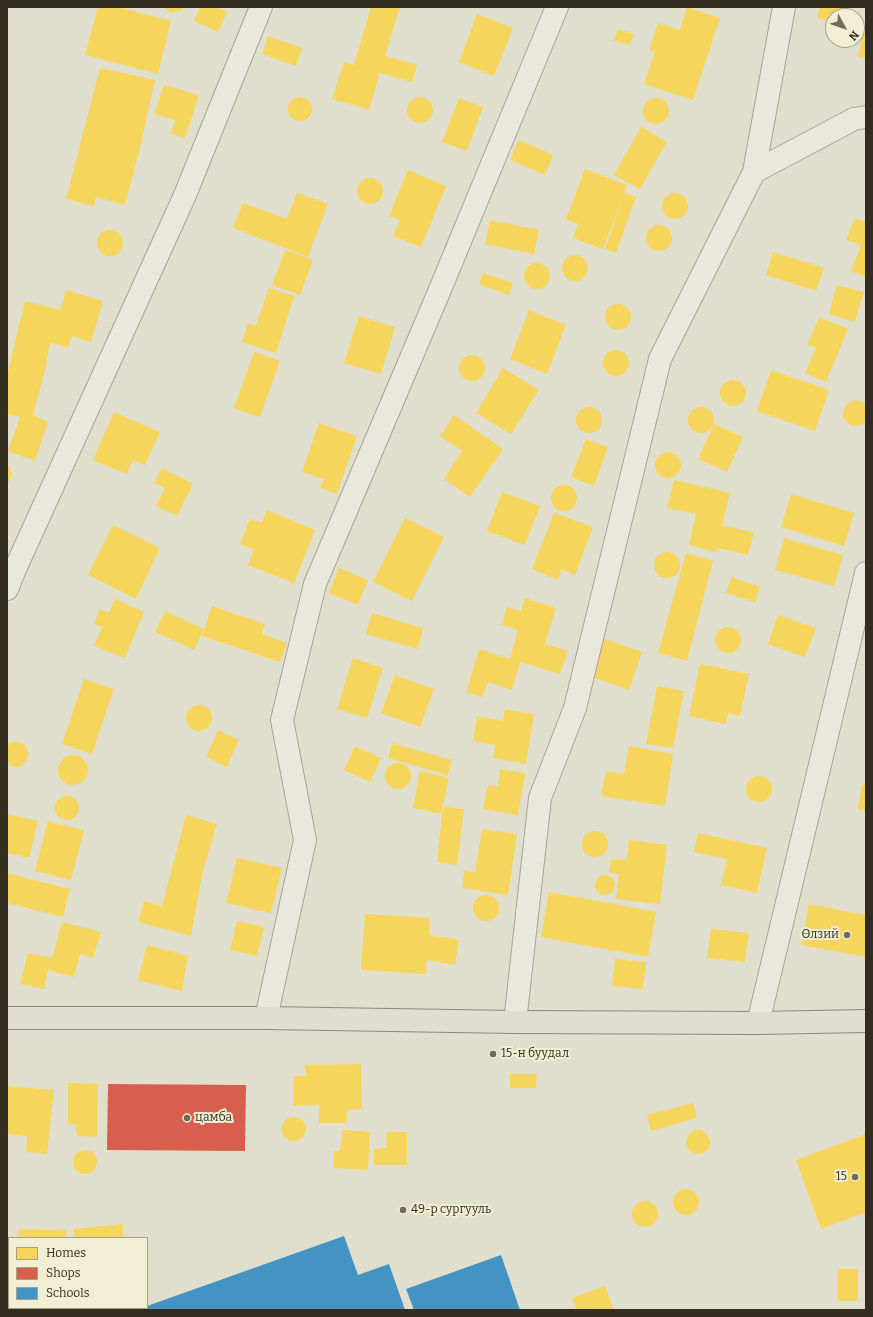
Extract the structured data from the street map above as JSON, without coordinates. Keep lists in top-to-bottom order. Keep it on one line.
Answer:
{"places":["Өлзий","15-н буудал","цамба","15","49-р сургууль"],"legend":["Homes","Shops","Schools"],"north":"bottom right"}
